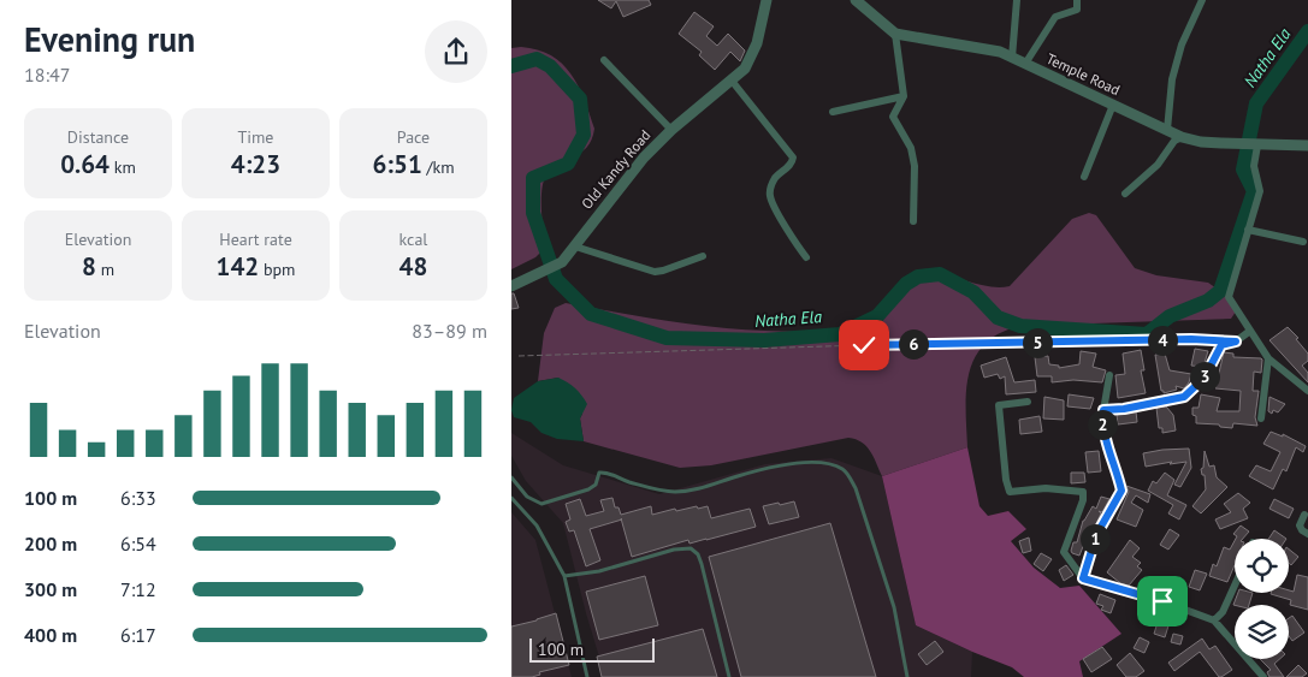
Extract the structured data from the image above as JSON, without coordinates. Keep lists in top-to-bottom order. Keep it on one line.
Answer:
{"streets":{"street":["Temple Road","Old Kandy Road"]},"water":["Natha Ela"],"scale_bar":"100 m","page":{"heading":["Evening run","18:47"],"stats":[["Distance","0.64 km"],["Time","4:23"],["Pace","6:51 /km"],["Elevation","8 m"],["Heart rate","142 bpm"],["kcal","48"]],"chart":["Elevation","83–89 m"],"pins":["4","5","6","3","2","1"],"list":[{"name":"100 m","note":"6:33"},{"name":"200 m","note":"6:54"},{"name":"300 m","note":"7:12"},{"name":"400 m","note":"6:17"}],"scale":"100 m"}}
